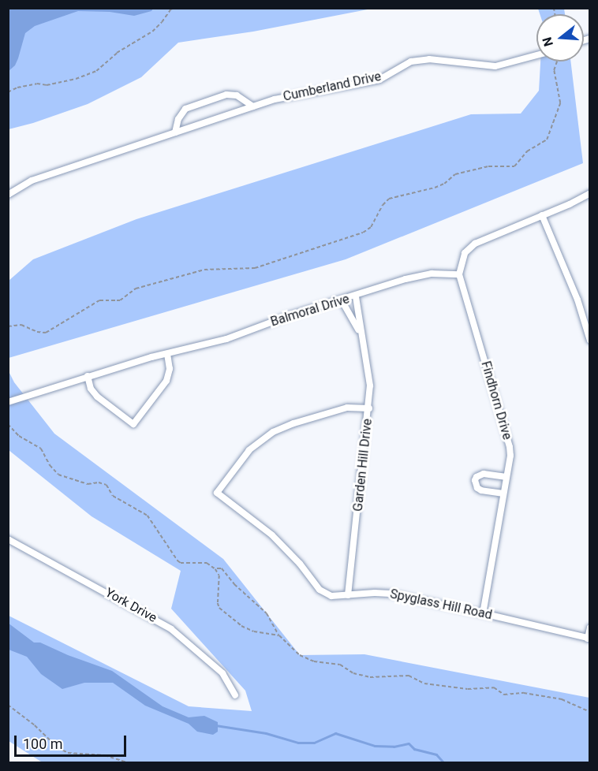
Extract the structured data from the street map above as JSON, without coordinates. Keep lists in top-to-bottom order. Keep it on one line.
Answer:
{"streets":{"street":["Cumberland Drive","Balmoral Drive","Findhorn Drive","Garden Hill Drive","Spyglass Hill Road","York Drive"]},"crossings":[["Balmoral Drive","Findhorn Drive"],["Balmoral Drive","Garden Hill Drive"],["Findhorn Drive","Spyglass Hill Road"],["Garden Hill Drive","Spyglass Hill Road"]],"scale_bar":"100 m","north":"left"}
